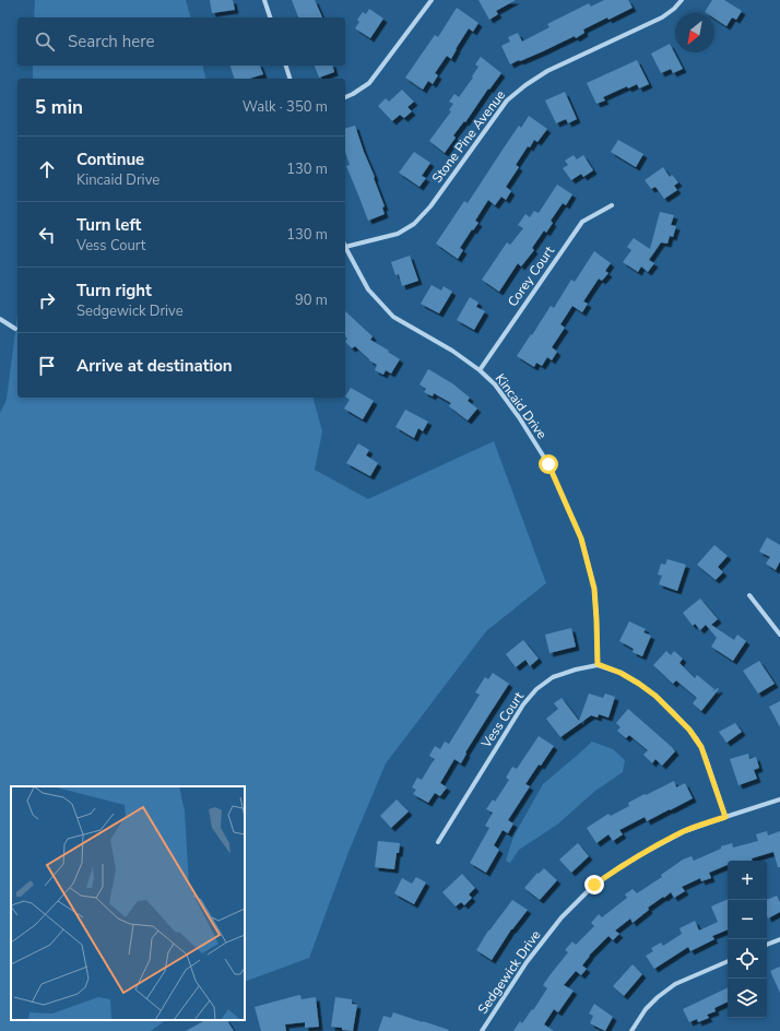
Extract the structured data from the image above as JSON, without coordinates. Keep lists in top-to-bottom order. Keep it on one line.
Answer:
{"streets":{"street":["Stone Pine Avenue","Corey Court","Kincaid Drive","Vess Court","Sedgewick Drive"]},"crossings":[["Stone Pine Avenue","Kincaid Drive"],["Corey Court","Kincaid Drive"],["Kincaid Drive","Vess Court"]],"north":"bottom left","page":{"search":"Search here","heading":["5 min","Walk · 350 m"],"list":[["Continue","Kincaid Drive","130 m"],["Turn left","Vess Court","130 m"],["Turn right","Sedgewick Drive","90 m"],"Arrive at destination"],"map_buttons":["+","−"]}}
